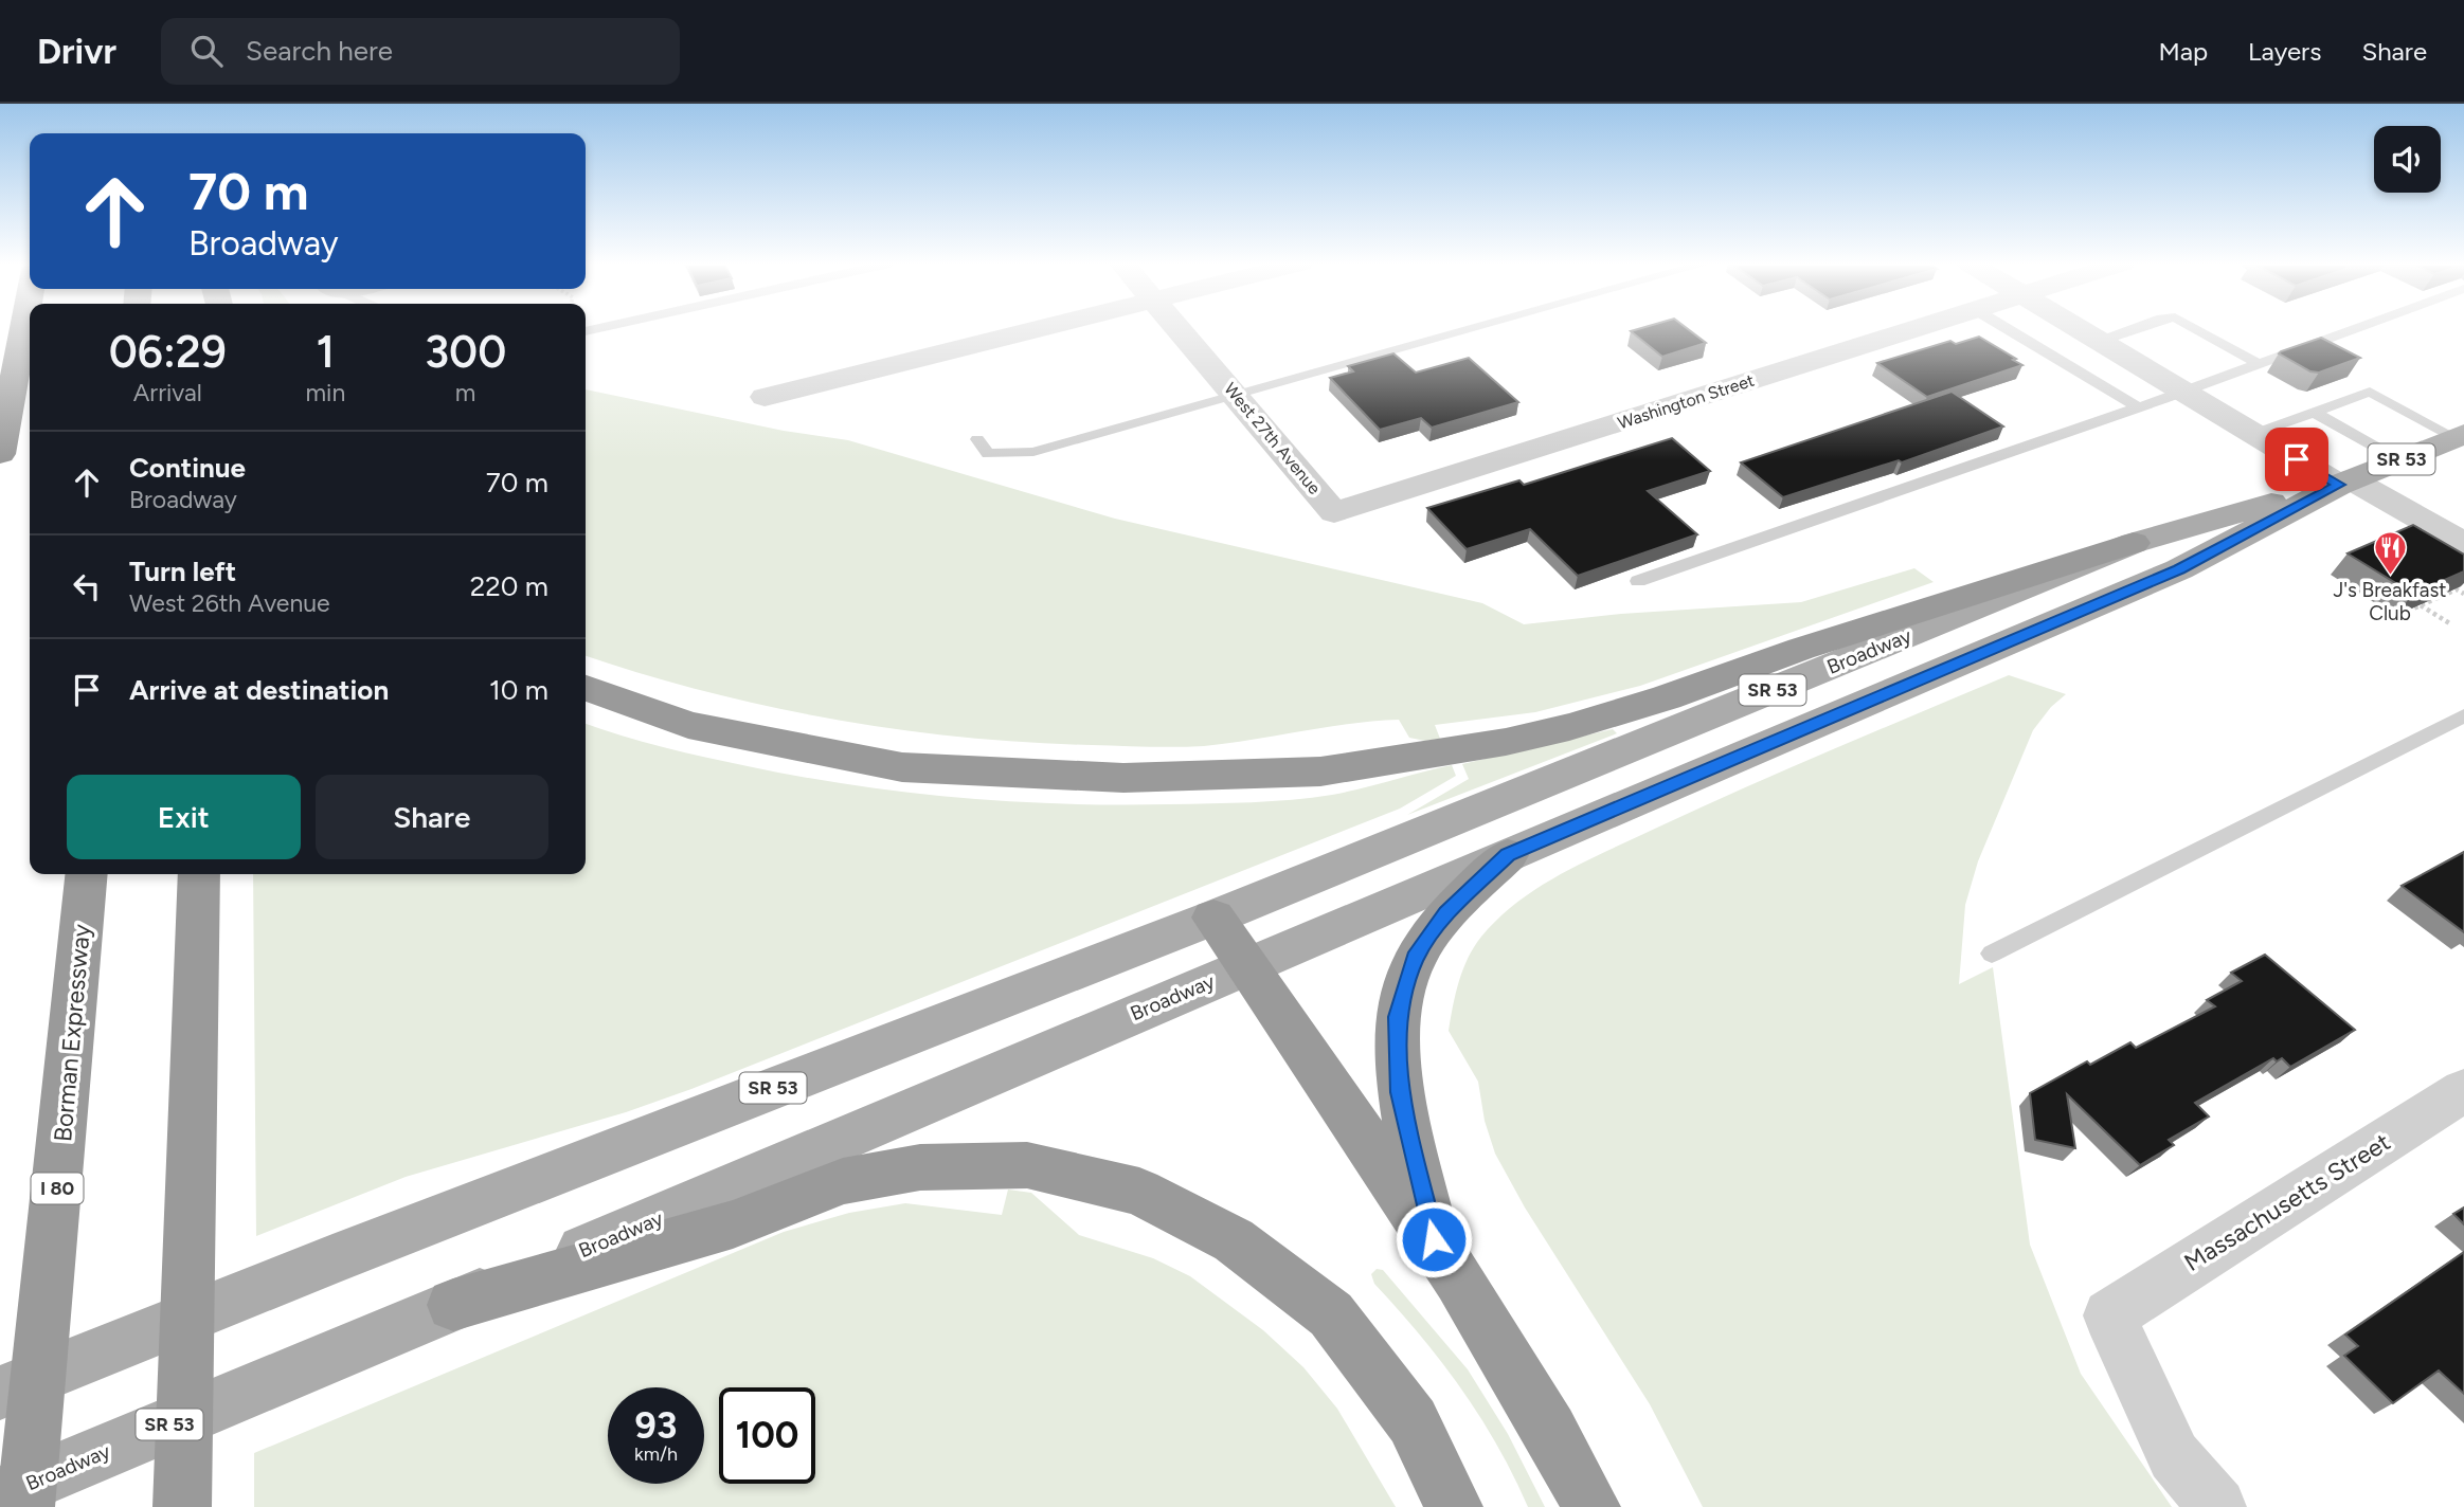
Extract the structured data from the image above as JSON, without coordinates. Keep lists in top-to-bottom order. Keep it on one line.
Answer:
{"streets":{"highway":["Borman Expressway","I 80"],"main road":["SR 53","Broadway"],"street":["Washington Street","West 27th Avenue","Massachusetts Street"]},"crossings":[["Washington Street","West 27th Avenue"]],"places":{"restaurant":["J's Breakfast Club"]},"page":{"header":"Drivr","search":"Search here","nav":["Map","Layers","Share"],"turn":["70 m","Broadway"],"eta":["06:29","Arrival","1","min","300","m"],"list":[{"name":"Continue","note":"Broadway","value":"70 m"},{"name":"Turn left","note":"West 26th Avenue","value":"220 m"},{"name":"Arrive at destination","value":"10 m"}],"buttons":["Exit","Share"],"speed":"93 km/h","limit":"100"}}
